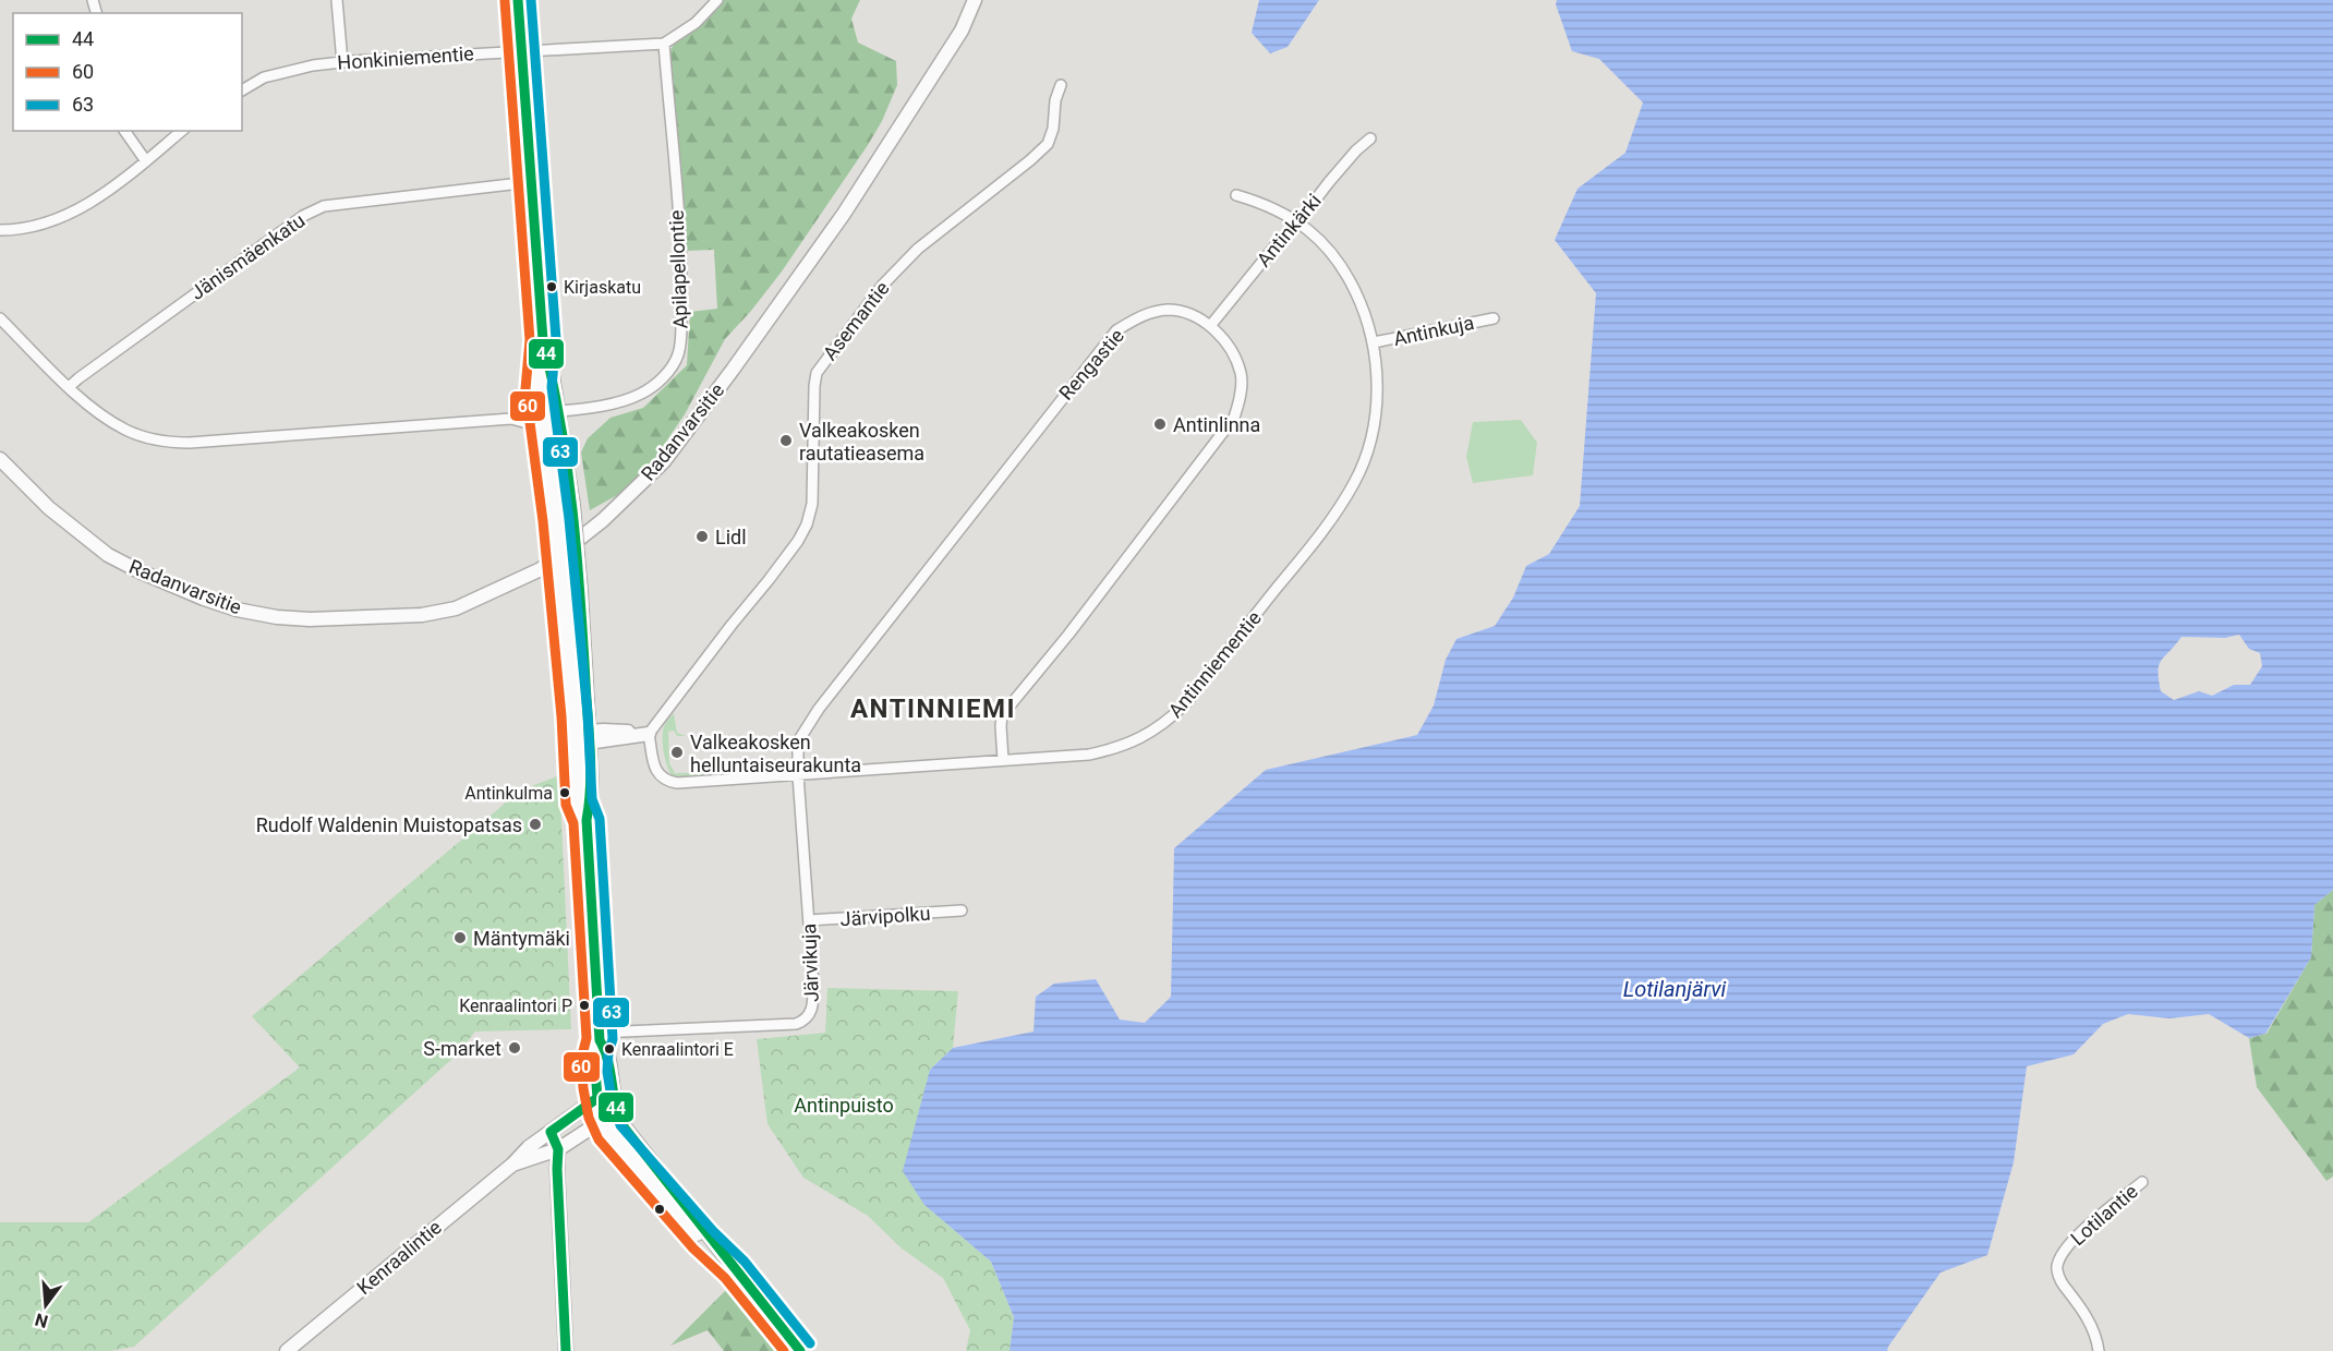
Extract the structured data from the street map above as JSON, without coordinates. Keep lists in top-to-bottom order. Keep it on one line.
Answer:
{"streets":{"street":["Honkiniementie","Antinkärki","Jänismäenkatu","Apilapellontie","Asemantie","Antinkuja","Rengastie","Radanvarsitie","Antinniementie","Järvipolku","Järvikuja","Lotilantie","Kenraalintie"]},"crossings":[["Honkiniementie","Apilapellontie"],["Antinkärki","Rengastie"],["Antinkärki","Antinniementie"],["Asemantie","Antinniementie"],["Antinkuja","Antinniementie"],["Rengastie","Antinniementie"],["Rengastie","Järvikuja"],["Antinniementie","Järvikuja"],["Järvipolku","Järvikuja"]],"districts":["ANTINNIEMI"],"water":["Lotilanjärvi"],"parks":["Antinpuisto"],"places":["Kirjaskatu","Antinlinna","Valkeakosken rautatieasema","Lidl","Valkeakosken helluntaiseurakunta","Antinkulma","Rudolf Waldenin Muistopatsas","Mäntymäki","Kenraalintori P","S-market","Kenraalintori E"],"lines":["transit line 44","transit line 63","transit line 60"],"legend":["44","60","63"],"north":"bottom"}
